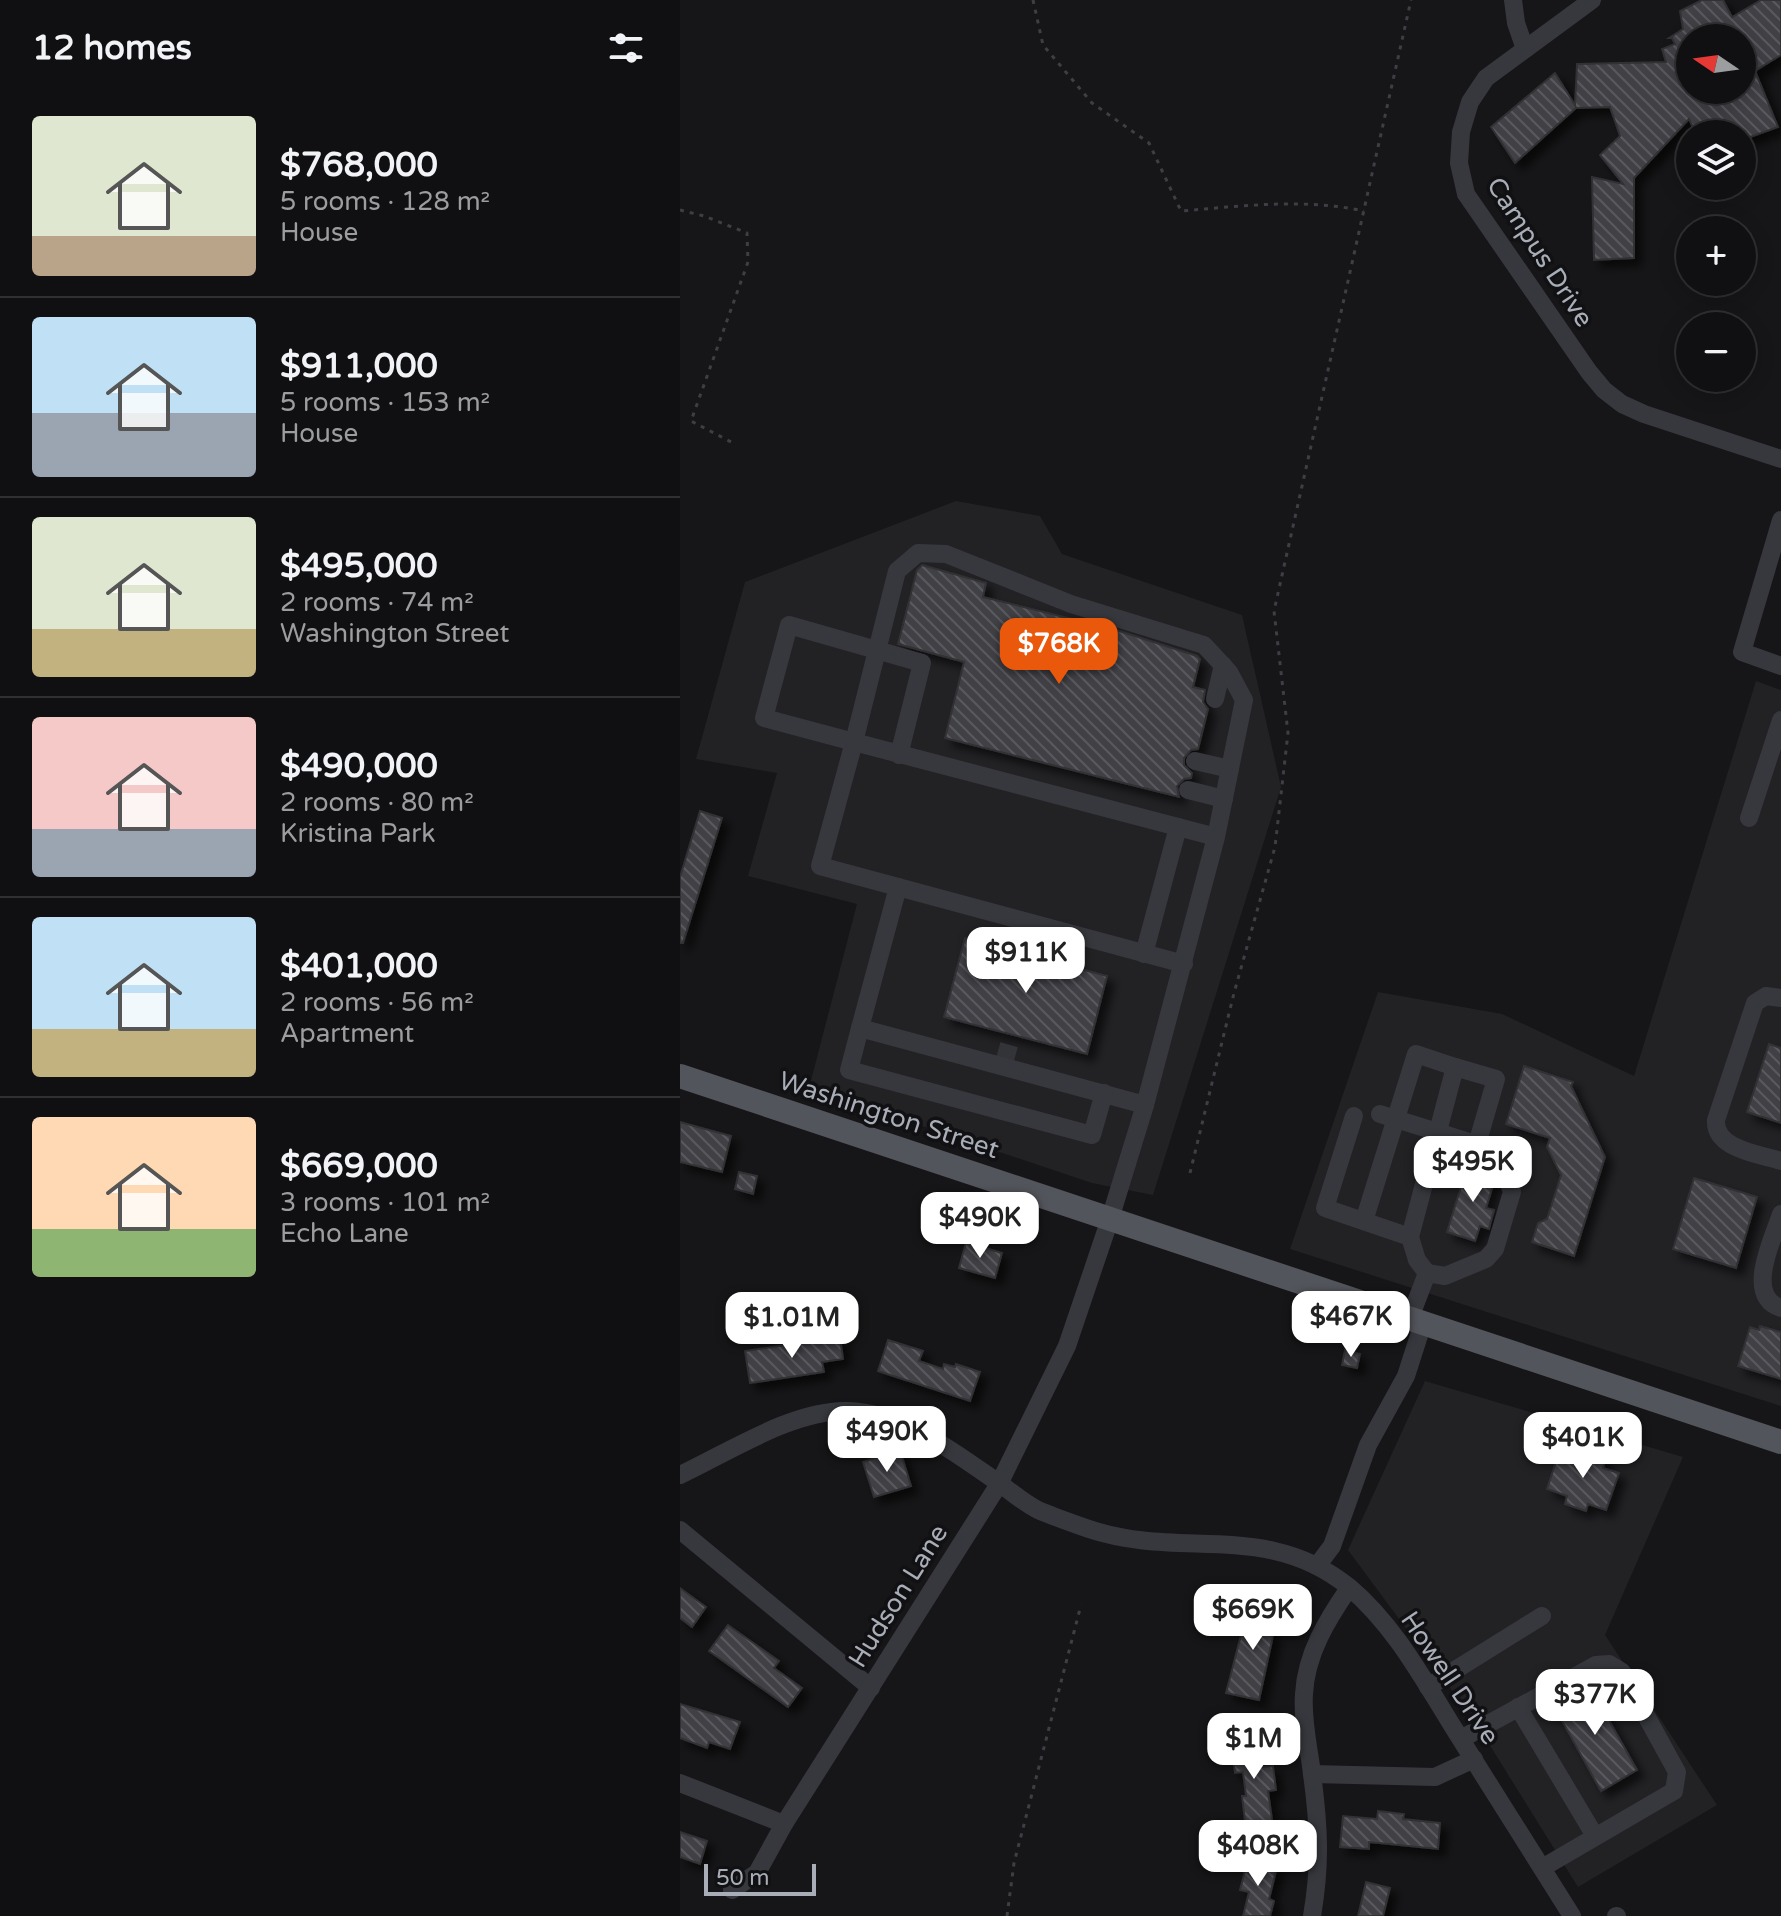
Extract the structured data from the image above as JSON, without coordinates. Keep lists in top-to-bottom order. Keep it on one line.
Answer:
{"streets":{"main road":["Washington Street"],"street":["Campus Drive","Hudson Lane","Howell Drive"]},"crossings":[["Washington Street","Hudson Lane"],["Hudson Lane","Howell Drive"]],"scale_bar":"50 m","north":"left","page":{"heading":"12 homes","map_buttons":["+","−"],"list":[{"name":"$768,000","note":"5 rooms · 128 m² · House"},{"name":"$911,000","note":"5 rooms · 153 m² · House"},{"name":"$495,000","note":"2 rooms · 74 m² · Washington Street"},{"name":"$490,000","note":"2 rooms · 80 m² · Kristina Park"},{"name":"$401,000","note":"2 rooms · 56 m² · Apartment"},{"name":"$669,000","note":"3 rooms · 101 m² · Echo Lane"}],"price":["$768K","$911K","$495K","$490K","$467K","$1.01M","$490K","$401K","$669K","$377K","$1M","$408K"],"scale":"50 m"}}
